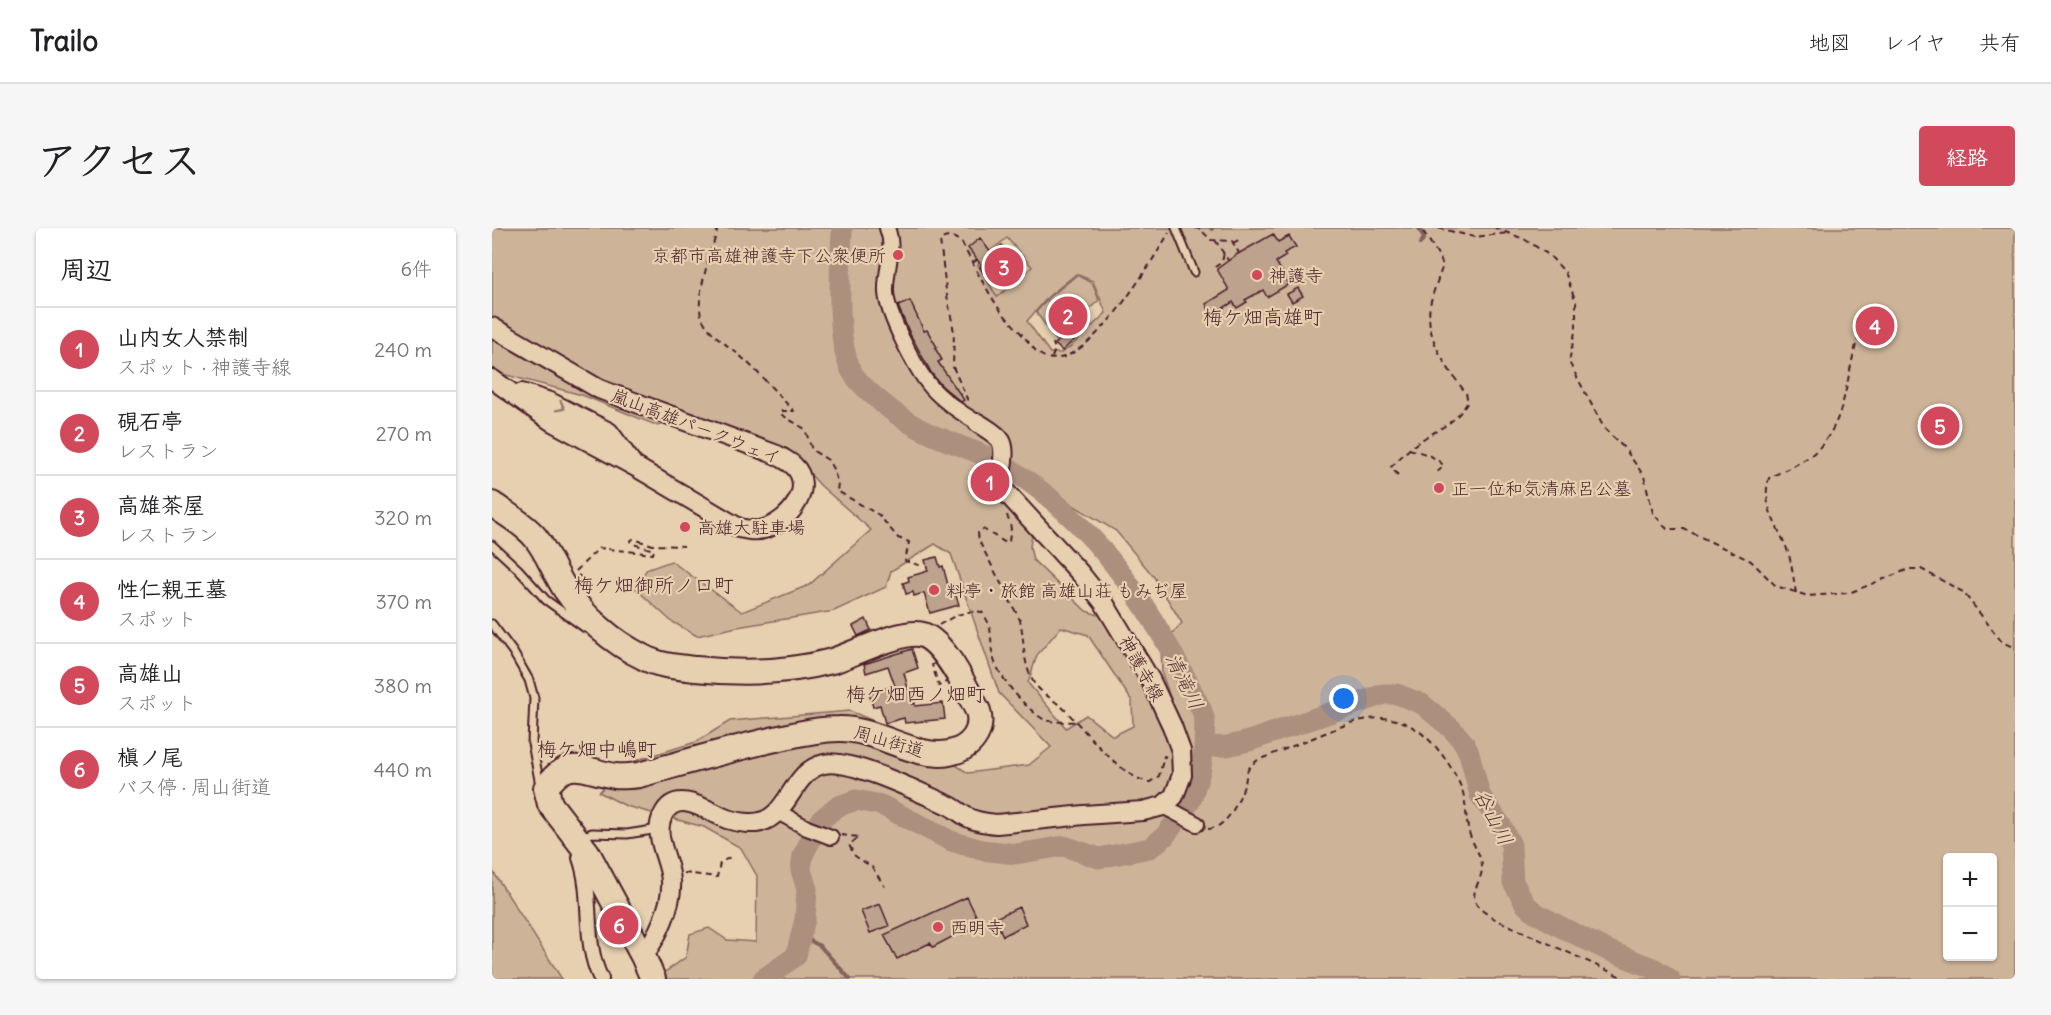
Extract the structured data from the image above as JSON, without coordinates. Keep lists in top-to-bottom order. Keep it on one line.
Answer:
{"streets":{"highway":["周山街道"],"main road":["嵐山高雄パークウェイ","神護寺線"]},"districts":["梅ケ畑高雄町","梅ケ畑御所ノ口町","梅ケ畑西ノ畑町","梅ケ畑中嶋町"],"water":["清滝川","谷山川"],"places":["京都市高雄神護寺下公衆便所","神護寺","正一位和気清麻呂公墓","高雄大駐車場","料亭・旅館 高雄山荘 もみぢ屋","西明寺"],"page":{"header":"Trailo","nav":["地図","レイヤ","共有"],"title":"アクセス","buttons":"経路","heading":["周辺","6件"],"pins":["3","2","4","5","1","6"],"list":[{"mark":"1","name":"山内女人禁制","note":"スポット · 神護寺線","value":"240 m"},{"mark":"2","name":"硯石亭","note":"レストラン","value":"270 m"},{"mark":"3","name":"高雄茶屋","note":"レストラン","value":"320 m"},{"mark":"4","name":"性仁親王墓","note":"スポット","value":"370 m"},{"mark":"5","name":"高雄山","note":"スポット","value":"380 m"},{"mark":"6","name":"槇ノ尾","note":"バス停 · 周山街道","value":"440 m"}],"map_buttons":["+","−"]}}
